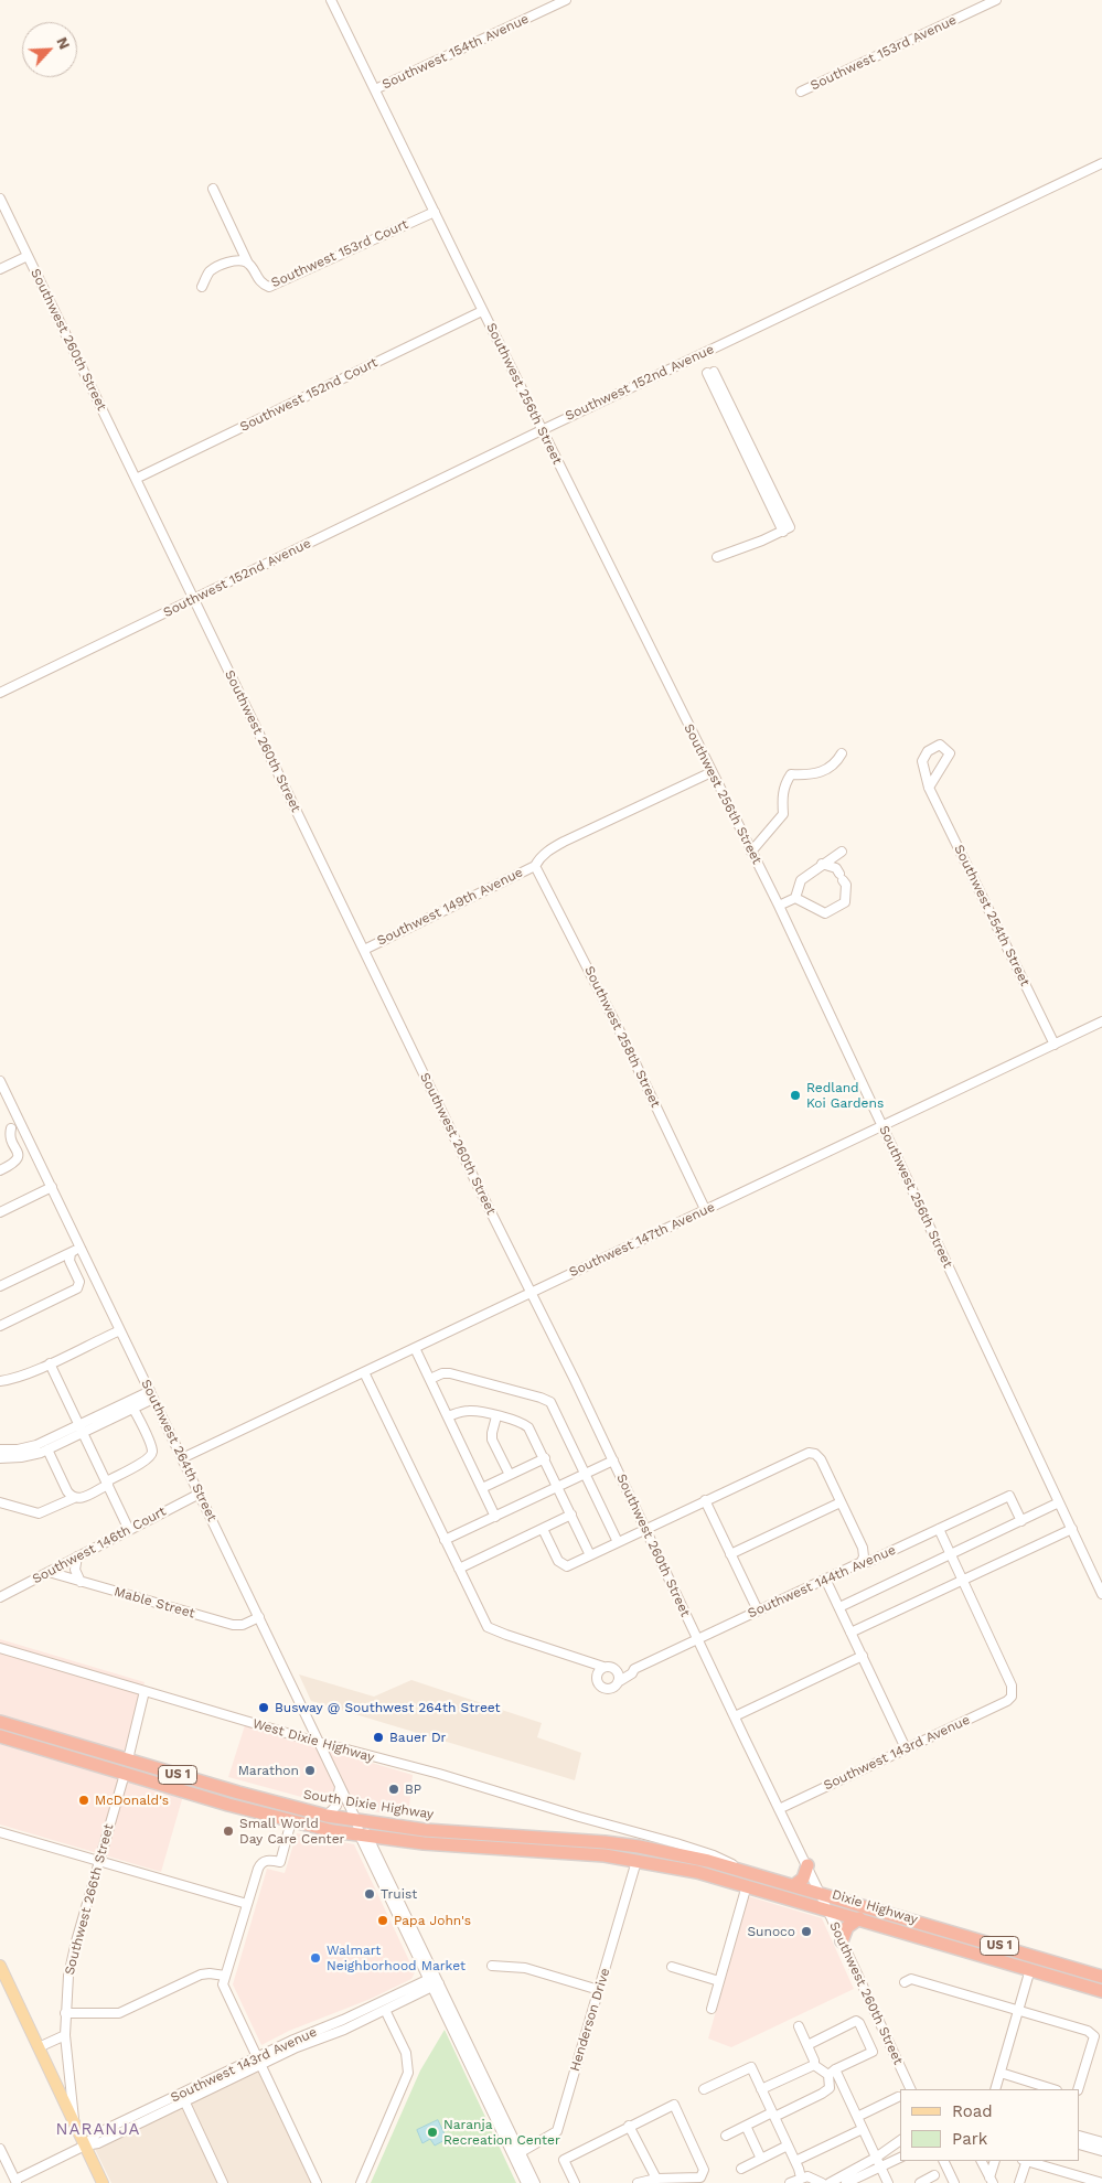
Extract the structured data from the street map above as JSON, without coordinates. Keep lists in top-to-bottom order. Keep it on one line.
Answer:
{"streets":{"highway":["US 1","South Dixie Highway","Dixie Highway"],"street":["Southwest 154th Avenue","Southwest 153rd Avenue","Southwest 153rd Court","Southwest 260th Street","Southwest 152nd Avenue","Southwest 256th Street","Southwest 152nd Court","Southwest 149th Avenue","Southwest 254th Street","Southwest 258th Street","Southwest 147th Avenue","Southwest 264th Street","Southwest 146th Court","Southwest 144th Avenue","Mable Street","West Dixie Highway","Southwest 143rd Avenue","Southwest 266th Street","Henderson Drive"]},"crossings":[["Southwest 154th Avenue","Southwest 256th Street"],["Southwest 153rd Court","Southwest 256th Street"],["Southwest 260th Street","Southwest 152nd Avenue"],["Southwest 260th Street","Southwest 152nd Court"],["Southwest 260th Street","Southwest 149th Avenue"],["Southwest 260th Street","Southwest 147th Avenue"],["Southwest 260th Street","Southwest 144th Avenue"],["Southwest 260th Street","Southwest 143rd Avenue"],["Southwest 260th Street","Dixie Highway"],["Southwest 152nd Avenue","Southwest 256th Street"],["Southwest 256th Street","Southwest 152nd Court"],["Southwest 256th Street","Southwest 149th Avenue"],["Southwest 256th Street","Southwest 147th Avenue"],["Southwest 149th Avenue","Southwest 258th Street"],["Southwest 254th Street","Southwest 147th Avenue"],["Southwest 258th Street","Southwest 147th Avenue"],["Southwest 147th Avenue","Southwest 264th Street"],["Southwest 147th Avenue","Southwest 144th Avenue"],["Southwest 264th Street","Southwest 146th Court"],["Southwest 264th Street","Mable Street"],["Southwest 264th Street","West Dixie Highway"],["Southwest 264th Street","Southwest 143rd Avenue"],["Southwest 264th Street","US 1"],["Southwest 264th Street","South Dixie Highway"],["Southwest 264th Street","Henderson Drive"],["Southwest 146th Court","Mable Street"],["West Dixie Highway","South Dixie Highway"],["West Dixie Highway","Dixie Highway"],["US 1","Southwest 266th Street"],["US 1","Dixie Highway"],["US 1","Henderson Drive"],["South Dixie Highway","Dixie Highway"],["Dixie Highway","Henderson Drive"]],"districts":["NARANJA"],"places":["Redland Koi Gardens","Busway @ Southwest 264th Street","Bauer Dr","Marathon","BP","McDonald's","Small World Day Care Center","Truist","Papa John's","Sunoco","Walmart Neighborhood Market","Naranja Recreation Center"],"legend":["Road","Park"],"north":"top right"}
